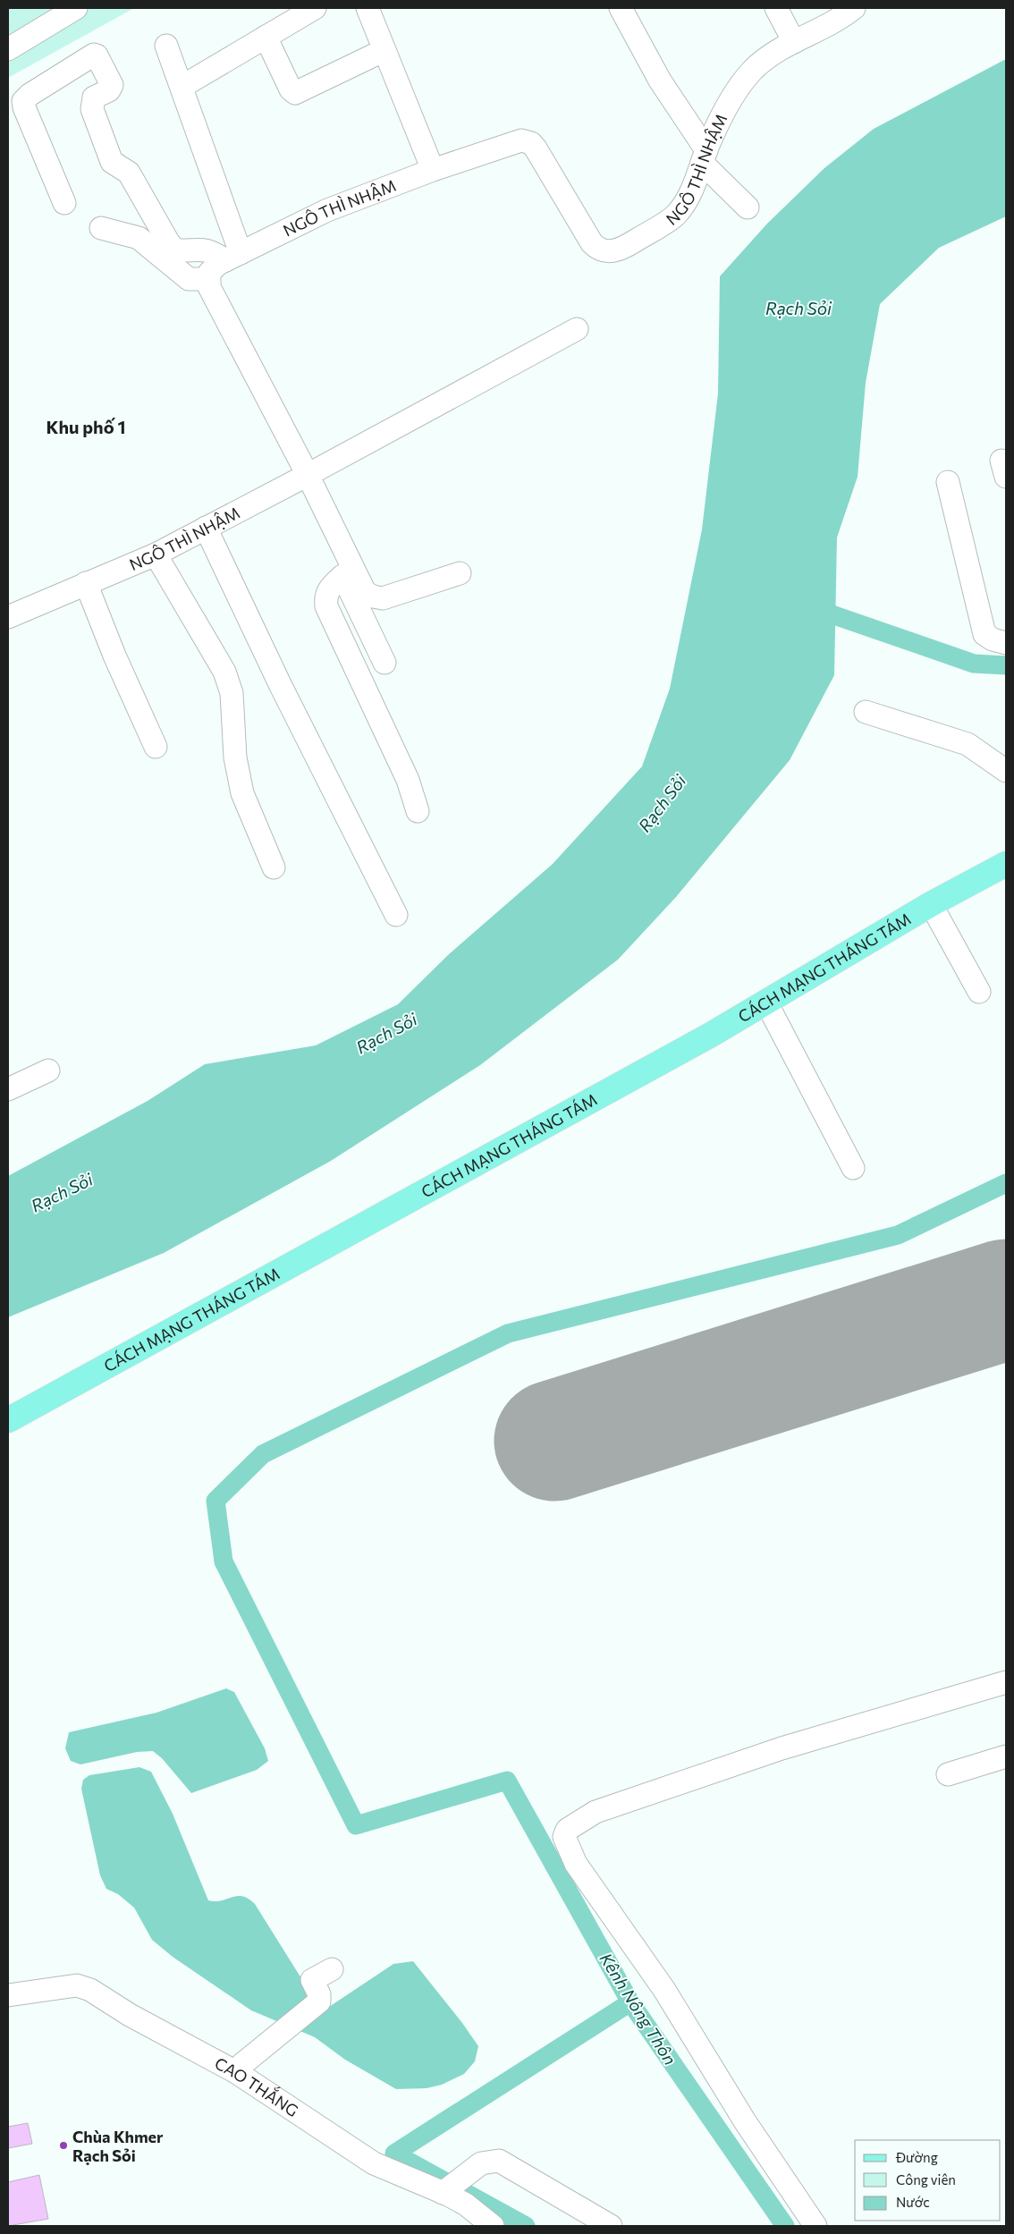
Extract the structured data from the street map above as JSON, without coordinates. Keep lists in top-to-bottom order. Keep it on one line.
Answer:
{"streets":{"main road":["CÁCH MẠNG THÁNG TÁM"],"street":["NGÔ THÌ NHẬM","CAO THẮNG"]},"districts":["Khu phố 1"],"water":["Rạch Sỏi","Kênh Nông Thôn"],"places":["Chùa Khmer Rạch Sỏi"],"legend":["Đường","Công viên","Nước"]}
